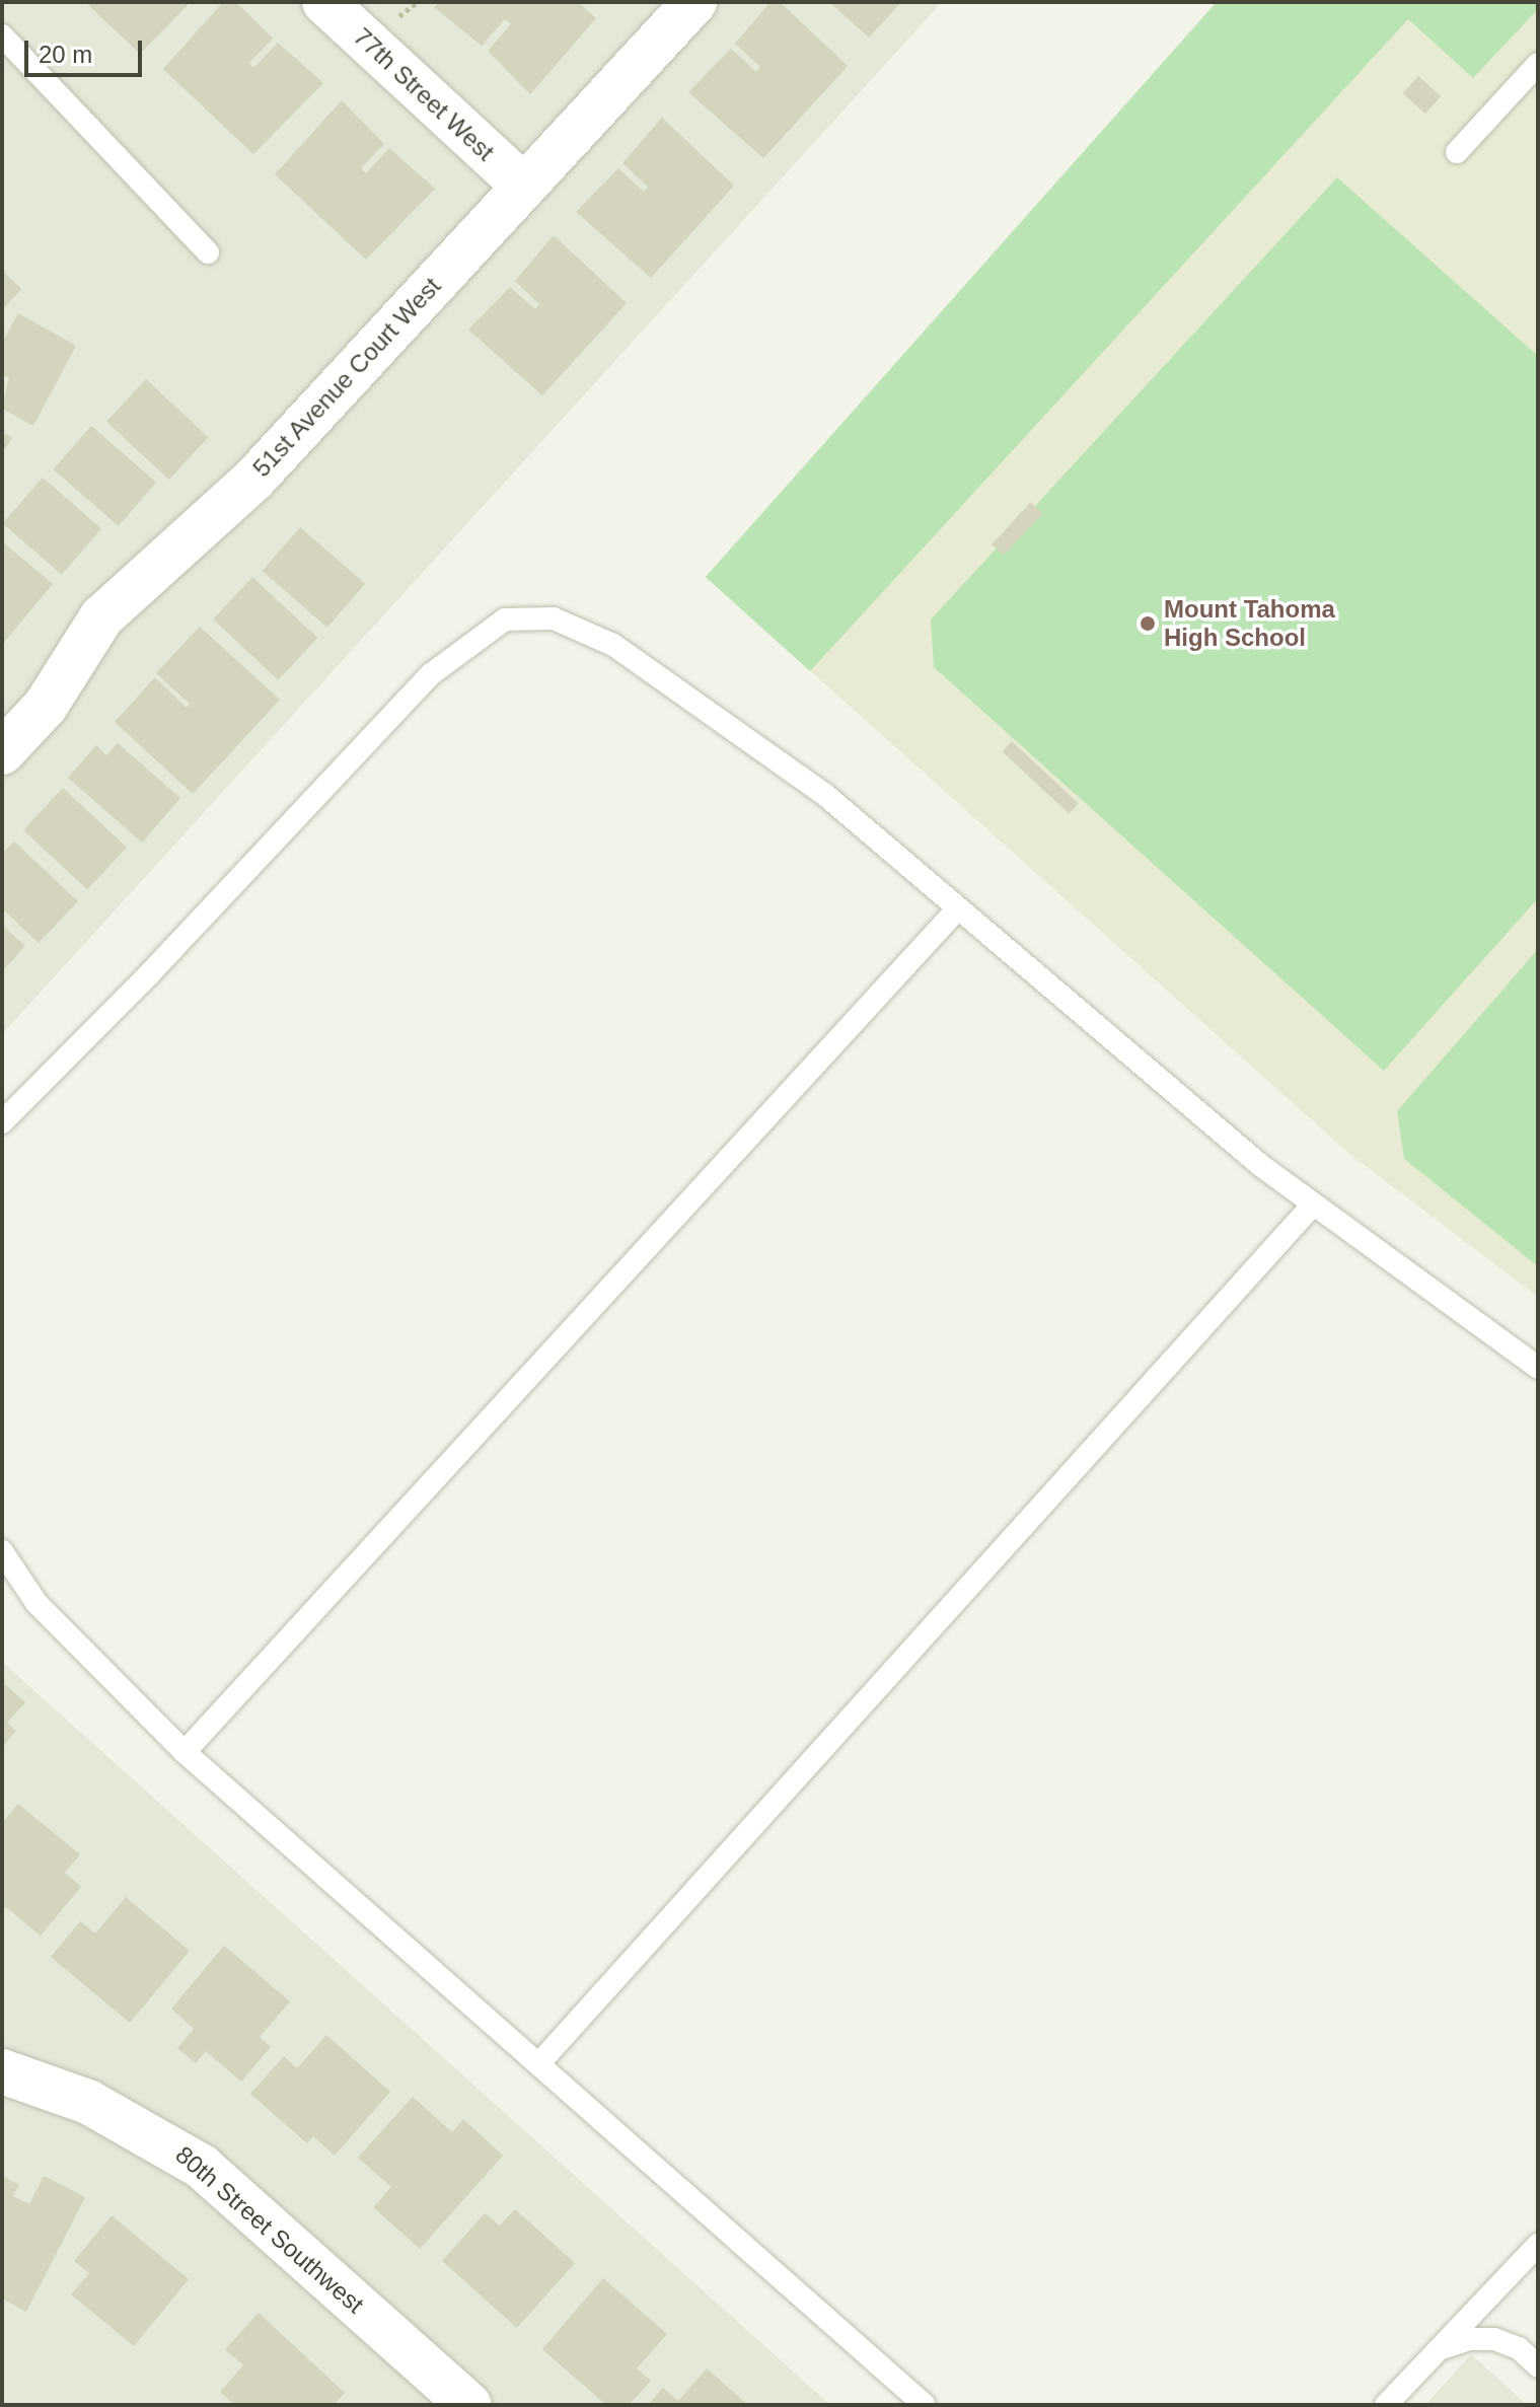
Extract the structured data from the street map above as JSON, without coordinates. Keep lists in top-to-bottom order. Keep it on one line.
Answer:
{"streets":{"street":["77th Street West","51st Avenue Court West","80th Street Southwest"]},"crossings":[["77th Street West","51st Avenue Court West"]],"places":["Mount Tahoma High School"],"scale_bar":"20 m"}
